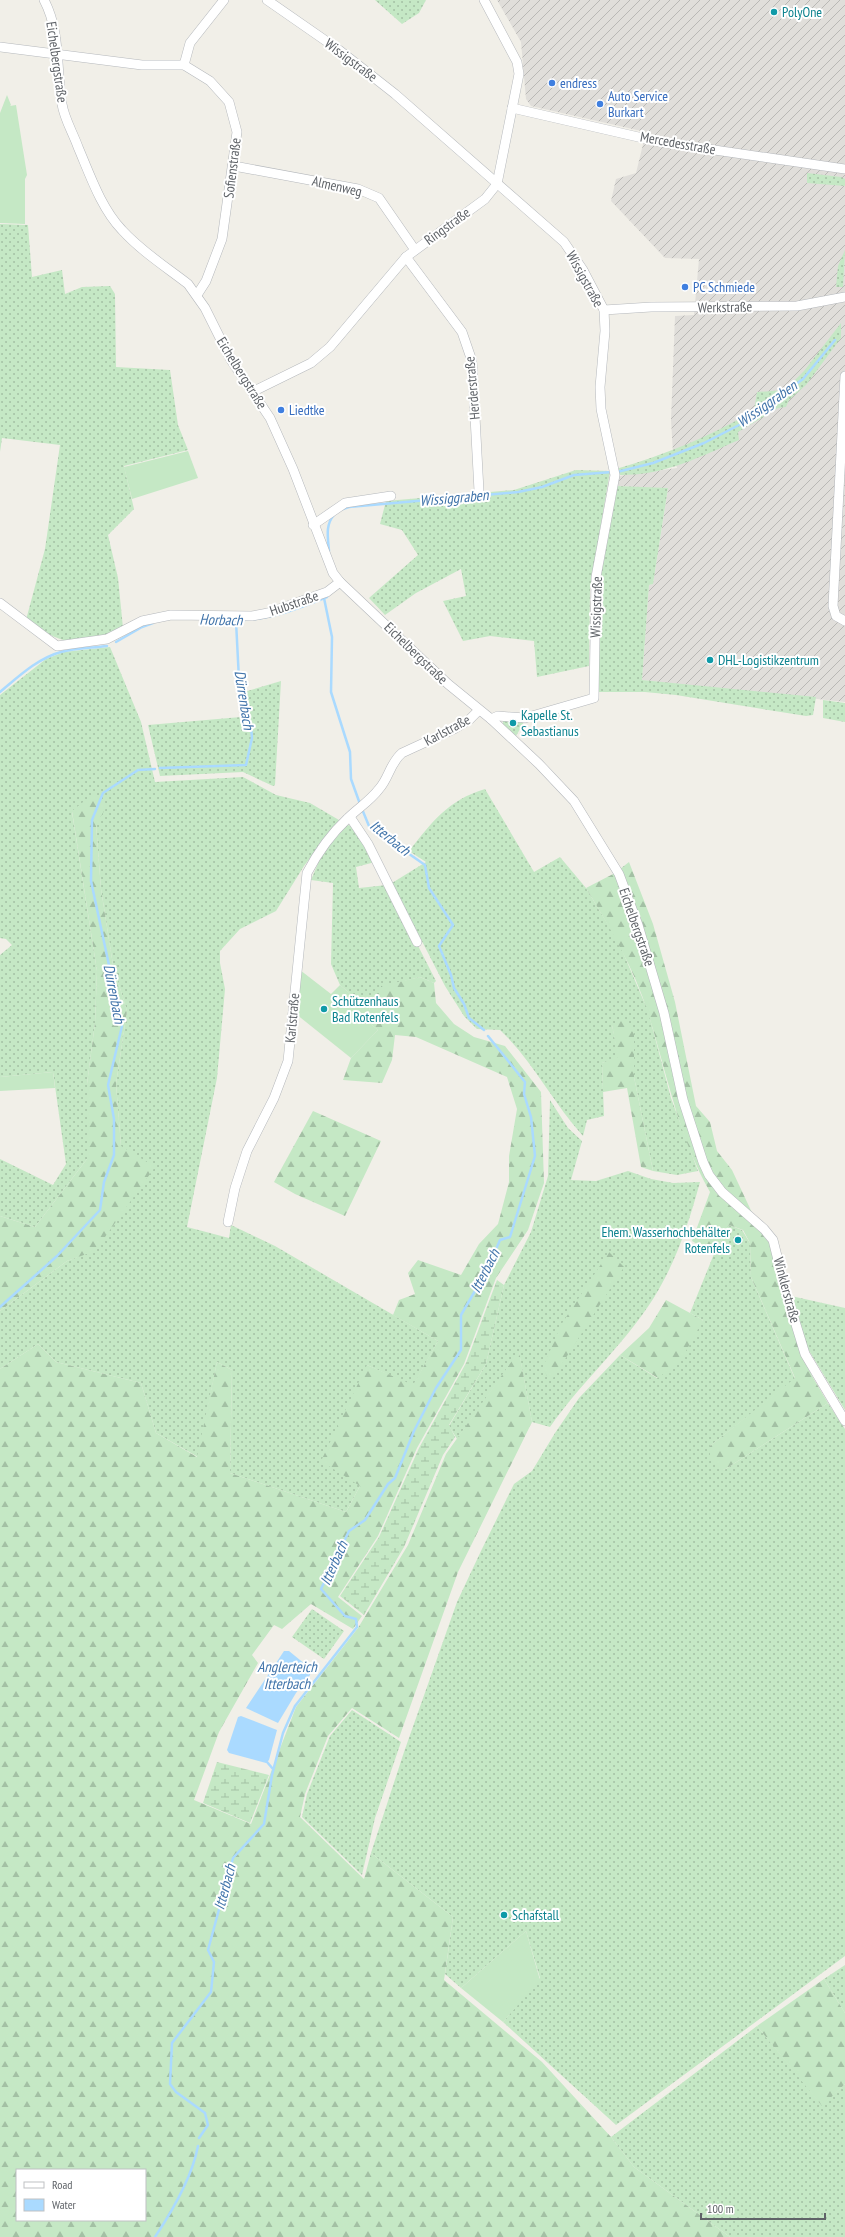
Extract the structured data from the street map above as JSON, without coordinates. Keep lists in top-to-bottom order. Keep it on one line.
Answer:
{"streets":{"street":["Wissigstraße","Eichelbergstraße","Mercedesstraße","Sofienstraße","Almenweg","Ringstraße","Werkstraße","Herderstraße","Hubstraße","Karlstraße","Winklerstraße"]},"crossings":[["Wissigstraße","Eichelbergstraße"],["Wissigstraße","Ringstraße"],["Wissigstraße","Werkstraße"],["Eichelbergstraße","Sofienstraße"],["Eichelbergstraße","Ringstraße"],["Eichelbergstraße","Hubstraße"],["Eichelbergstraße","Karlstraße"],["Eichelbergstraße","Winklerstraße"],["Mercedesstraße","Ringstraße"],["Sofienstraße","Almenweg"],["Almenweg","Ringstraße"],["Ringstraße","Herderstraße"]],"water":["Wissiggraben","Horbach","Dürrenbach","Itterbach","Anglerteich Itterbach"],"places":["PolyOne","endress","Auto Service Burkart","PC Schmiede","Liedtke","DHL-Logistikzentrum","Kapelle St. Sebastianus","Schützenhaus Bad Rotenfels","Ehem. Wasserhochbehälter Rotenfels","Schafstall"],"legend":["Road","Water"],"scale_bar":"100 m"}
